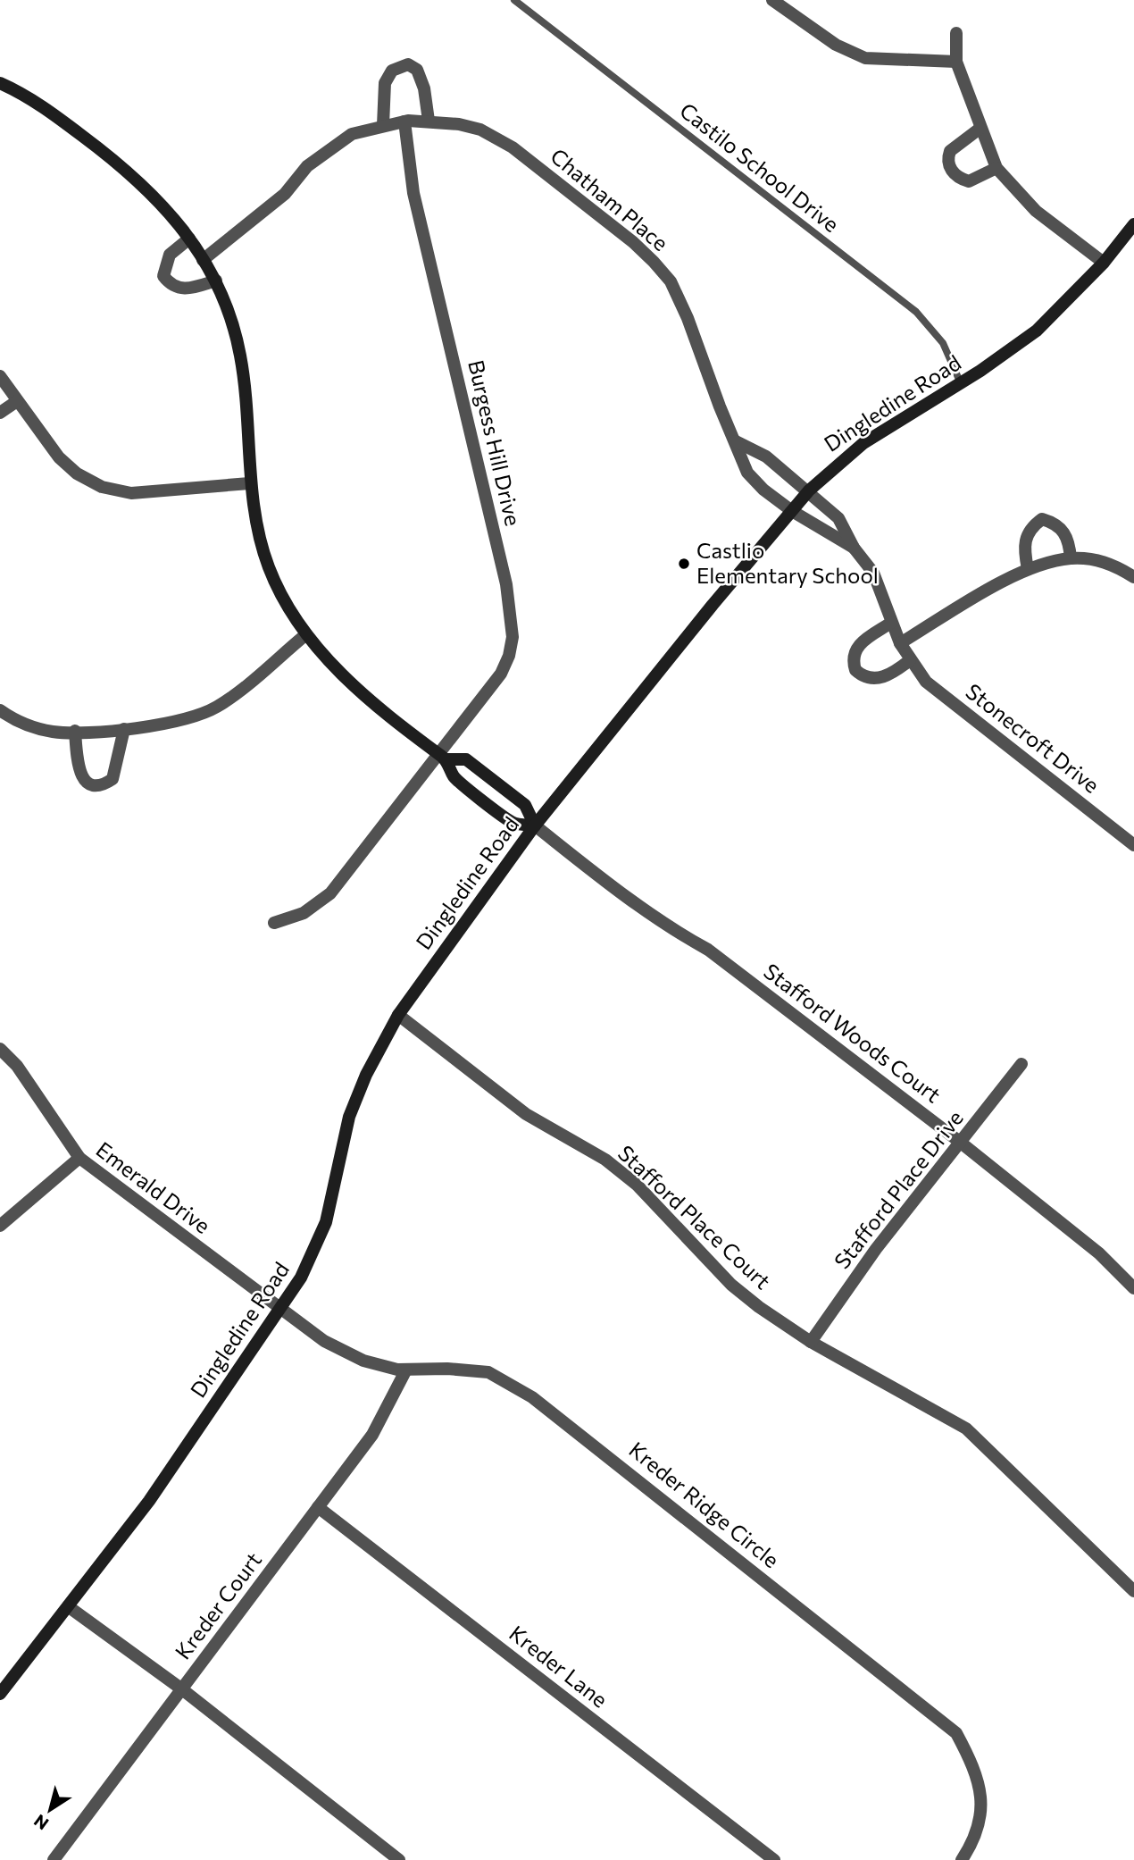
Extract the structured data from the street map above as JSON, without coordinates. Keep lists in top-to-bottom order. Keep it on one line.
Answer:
{"streets":{"street":["Chatham Place","Dingledine Road","Burgess Hill Drive","Stonecroft Drive","Stafford Woods Court","Emerald Drive","Stafford Place Drive","Stafford Place Court","Kreder Ridge Circle","Kreder Court","Kreder Lane"],"lane":["Castilo School Drive"]},"crossings":[["Castilo School Drive","Dingledine Road"],["Chatham Place","Dingledine Road"],["Chatham Place","Burgess Hill Drive"],["Chatham Place","Stonecroft Drive"],["Dingledine Road","Stonecroft Drive"],["Dingledine Road","Stafford Woods Court"],["Dingledine Road","Emerald Drive"],["Dingledine Road","Stafford Place Court"],["Dingledine Road","Kreder Ridge Circle"],["Stafford Woods Court","Stafford Place Drive"],["Emerald Drive","Kreder Ridge Circle"],["Stafford Place Drive","Stafford Place Court"],["Kreder Ridge Circle","Kreder Court"],["Kreder Court","Kreder Lane"]],"places":["Castlio Elementary School"],"north":"bottom left"}
